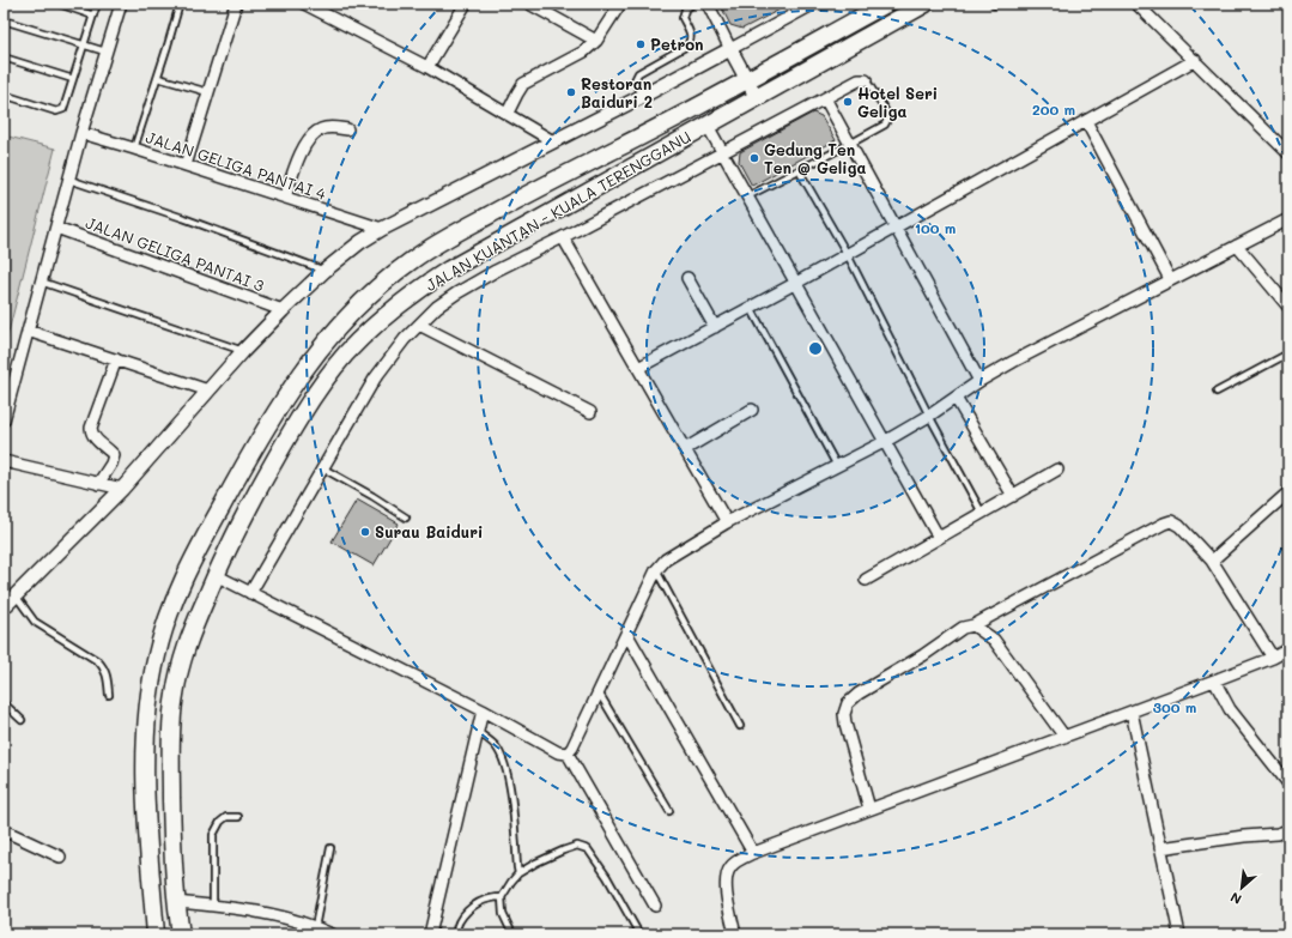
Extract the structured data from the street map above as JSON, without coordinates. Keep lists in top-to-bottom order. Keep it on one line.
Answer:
{"streets":{"highway":["JALAN KUANTAN - KUALA TERENGGANU"],"street":["JALAN GELIGA PANTAI 4","JALAN GELIGA PANTAI 3"]},"places":["Petron","Restoran Baiduri 2","Hotel Seri Geliga","Gedung Ten Ten @ Geliga","Surau Baiduri"],"north":"bottom left","rings":["200 m","100 m","300 m"]}
